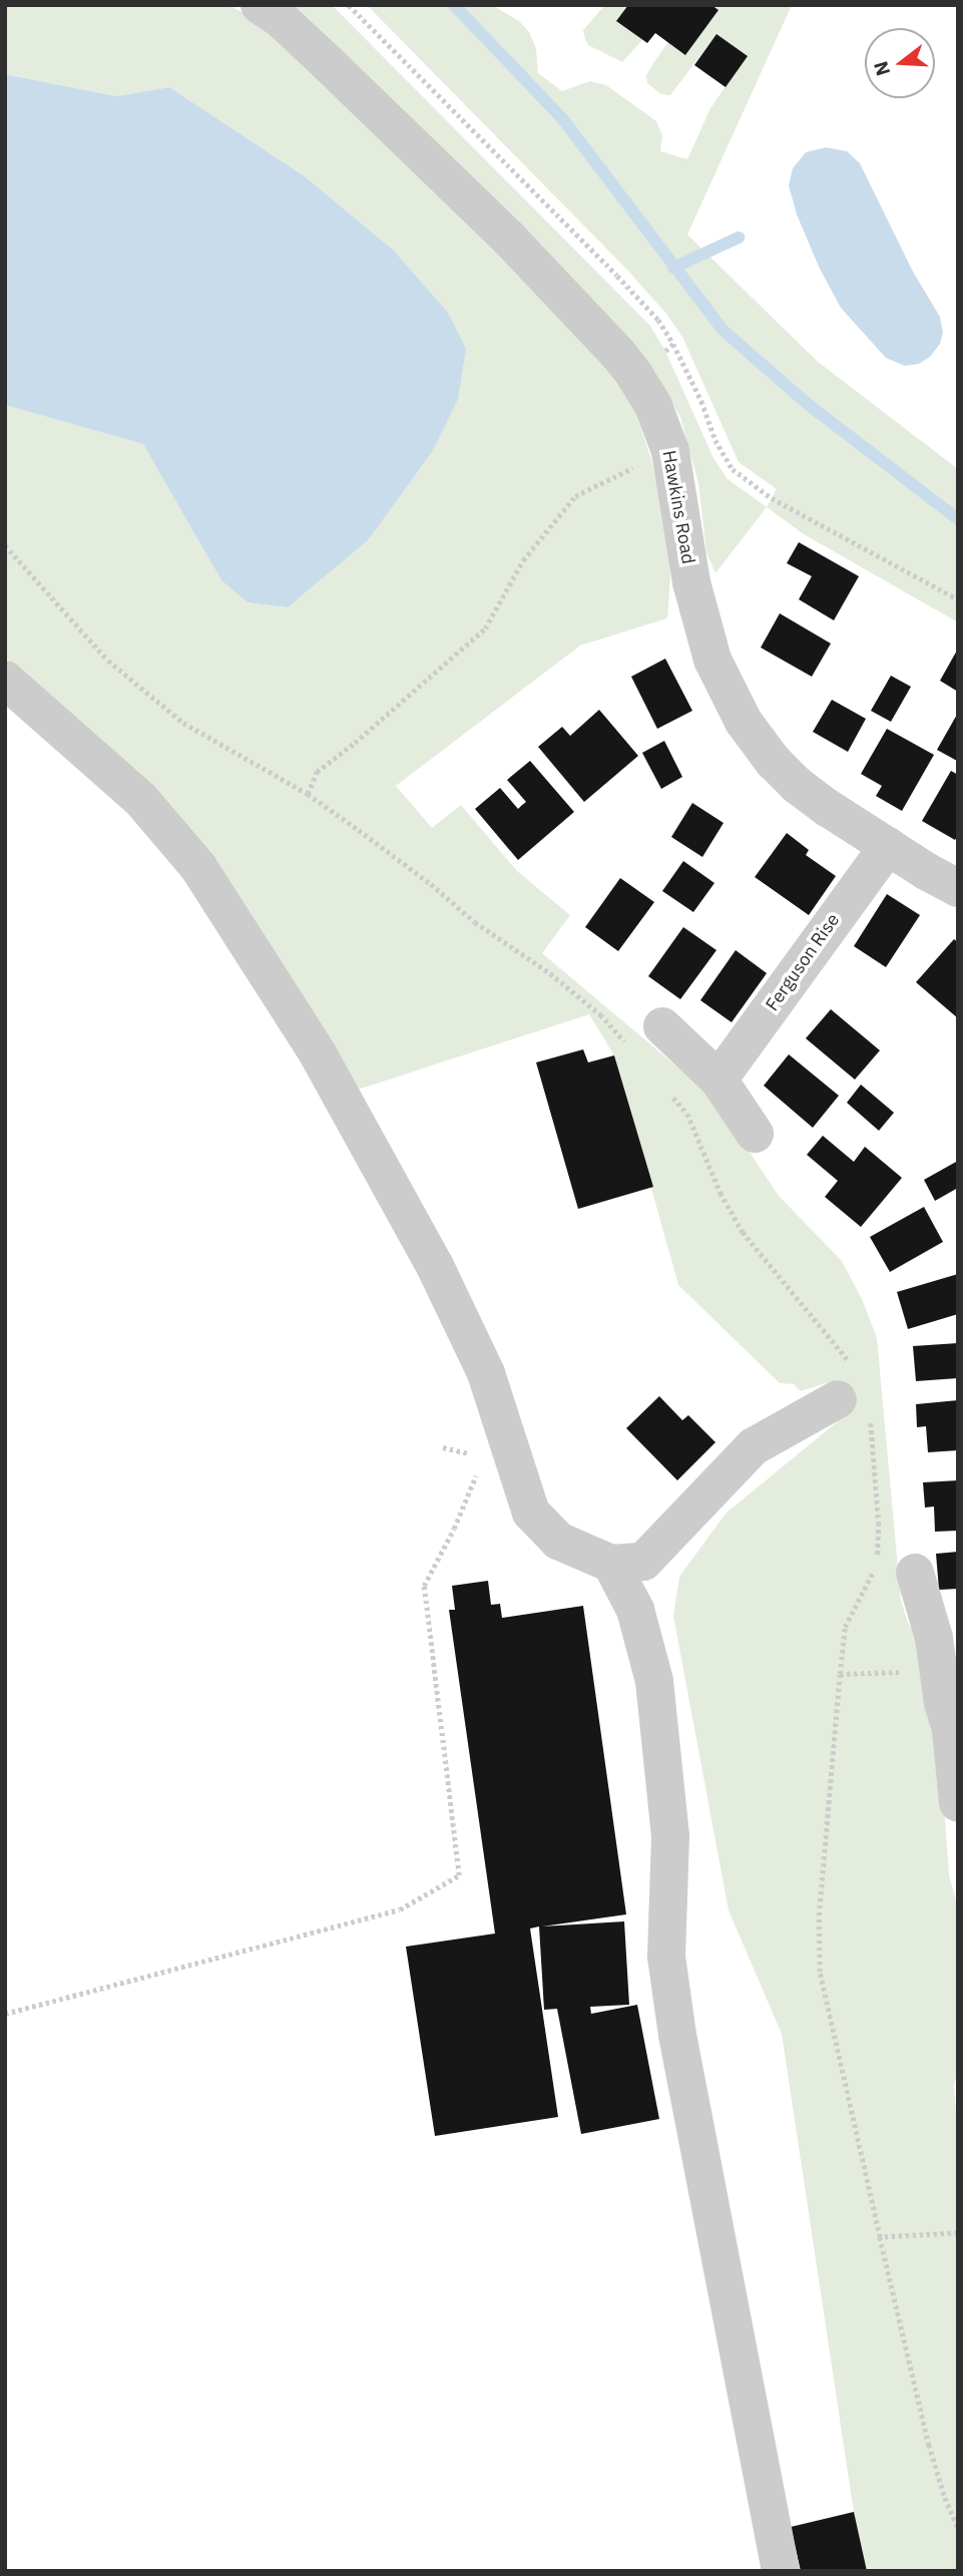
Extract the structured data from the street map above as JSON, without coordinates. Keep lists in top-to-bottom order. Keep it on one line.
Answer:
{"streets":{"street":["Hawkins Road","Ferguson Rise"]},"crossings":[["Hawkins Road","Ferguson Rise"]],"north":"left"}
